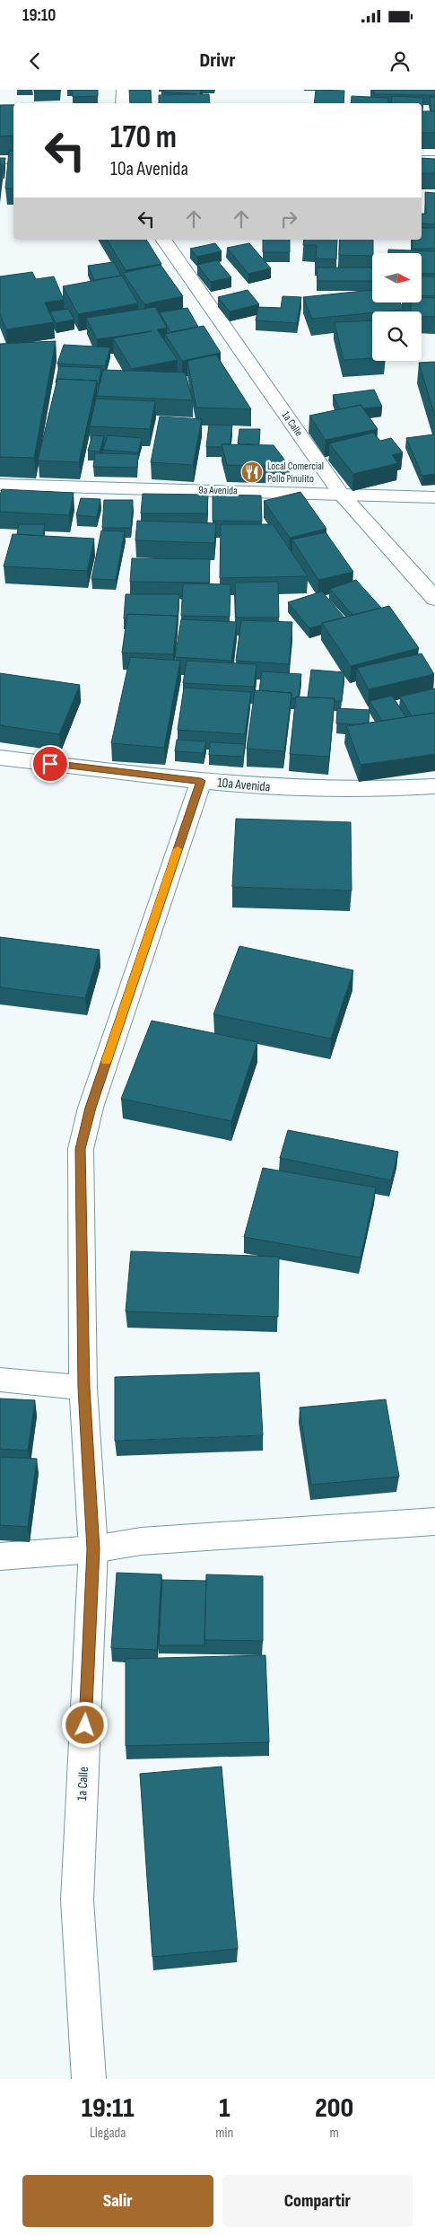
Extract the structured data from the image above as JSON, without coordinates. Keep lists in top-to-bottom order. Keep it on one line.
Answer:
{"streets":{"street":["1a Calle","9a Avenida","10a Avenida"]},"crossings":[["1a Calle","9a Avenida"],["1a Calle","10a Avenida"]],"places":{"restaurant":["Local Comercial Pollo Pinulito"]},"north":"right","page":{"status":"19:10","header":"Drivr","turn":["170 m","10a Avenida"],"eta":["19:11","Llegada","1","min","200","m"],"buttons":["Salir","Compartir"]}}
